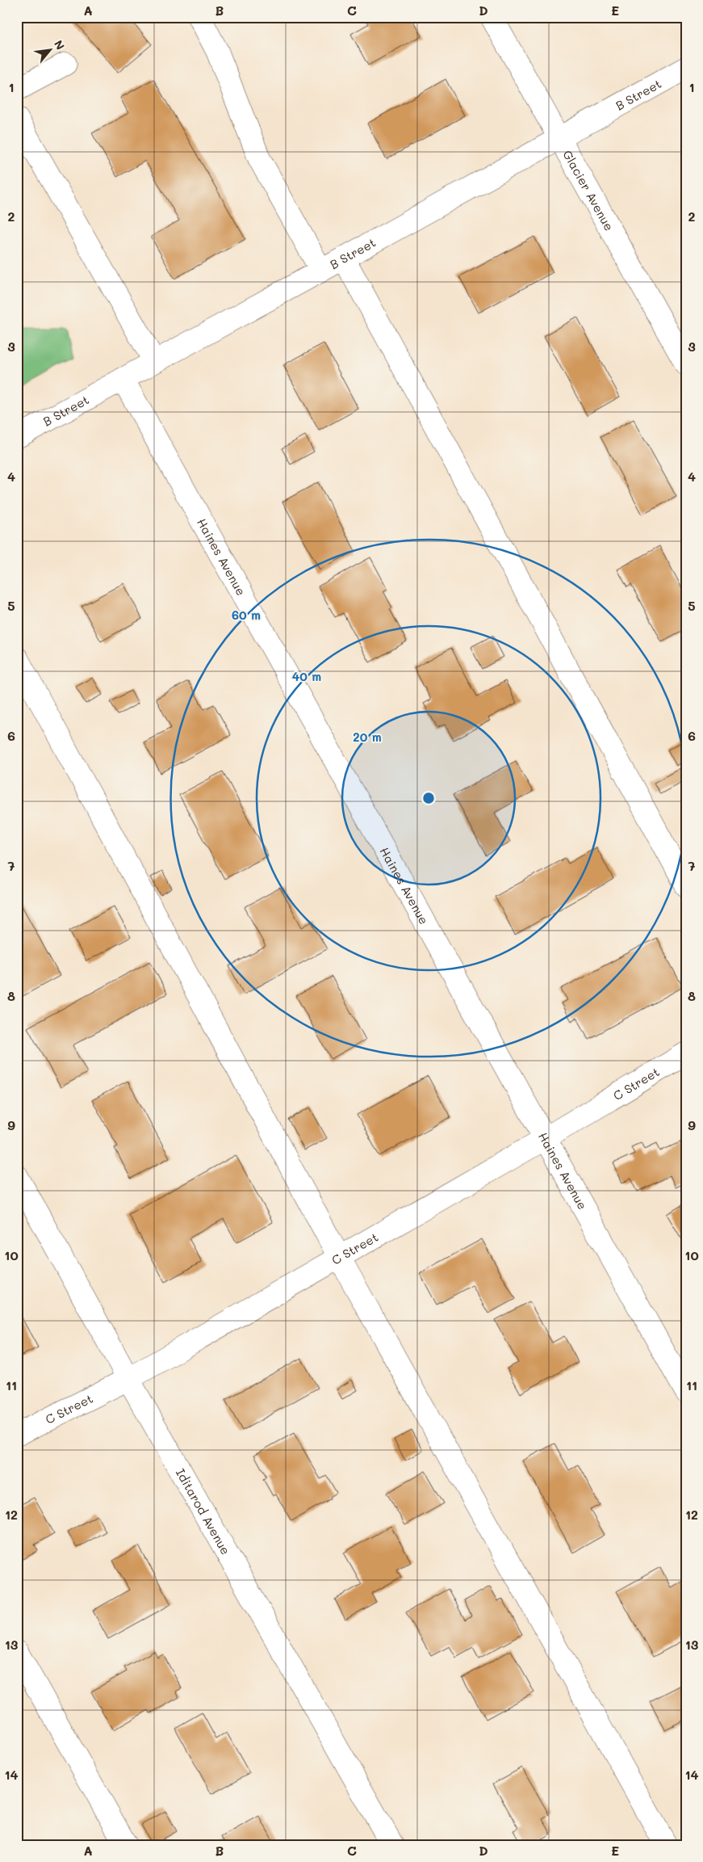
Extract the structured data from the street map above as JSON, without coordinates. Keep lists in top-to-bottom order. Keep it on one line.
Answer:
{"streets":{"street":["B Street","Glacier Avenue","Haines Avenue","C Street","Iditarod Avenue"]},"crossings":[["B Street","Glacier Avenue"],["B Street","Haines Avenue"],["Haines Avenue","C Street"],["C Street","Iditarod Avenue"]],"north":"top right","grid":{"columns":["A","B","C","D","E"],"rows":["1","2","3","4","5","6","7","8","9","10","11","12","13","14"]},"rings":["60 m","40 m","20 m"]}
